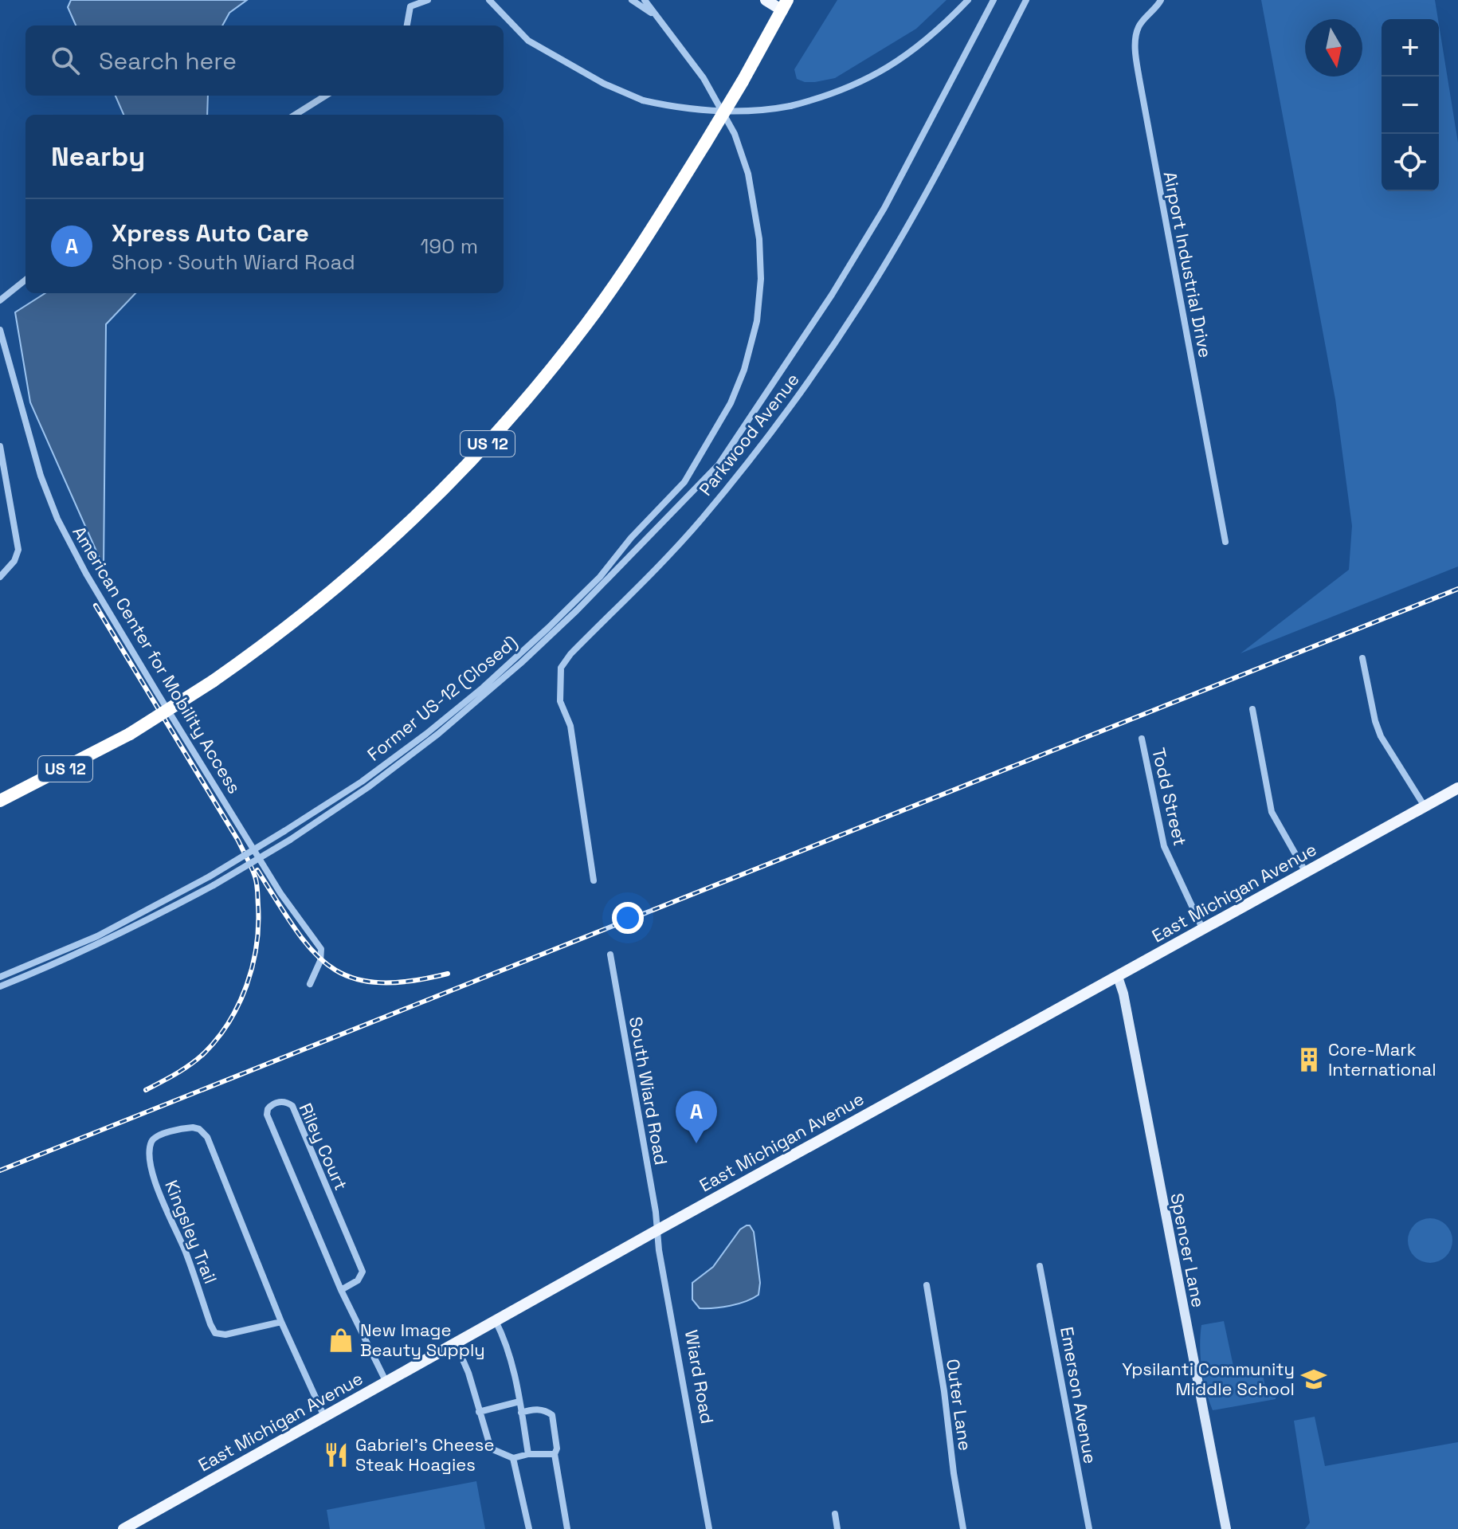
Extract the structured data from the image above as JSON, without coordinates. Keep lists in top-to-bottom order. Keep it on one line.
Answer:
{"streets":{"highway":["US 12"],"main road":["East Michigan Avenue"],"street":["Airport Industrial Drive","Parkwood Avenue","American Center for Mobility Access","Former US-12 (Closed)","Todd Street","South Wiard Road","Riley Court","Kingsley Trail","Spencer Lane","Wiard Road","Emerson Avenue","Outer Lane"]},"crossings":[["Todd Street","East Michigan Avenue"],["East Michigan Avenue","South Wiard Road"],["East Michigan Avenue","Riley Court"],["East Michigan Avenue","Kingsley Trail"],["East Michigan Avenue","Spencer Lane"],["East Michigan Avenue","Wiard Road"],["South Wiard Road","Wiard Road"]],"places":{"building":["Core-Mark International"],"shop":["New Image Beauty Supply"],"school or university":["Ypsilanti Community Middle School"],"restaurant":["Gabriel's Cheese Steak Hoagies"]},"north":"bottom","page":{"map_buttons":["+","−"],"search":"Search here","heading":"Nearby","list":[{"mark":"A","name":"Xpress Auto Care","note":"Shop · South Wiard Road","value":"190 m"}],"pins":"A"}}
